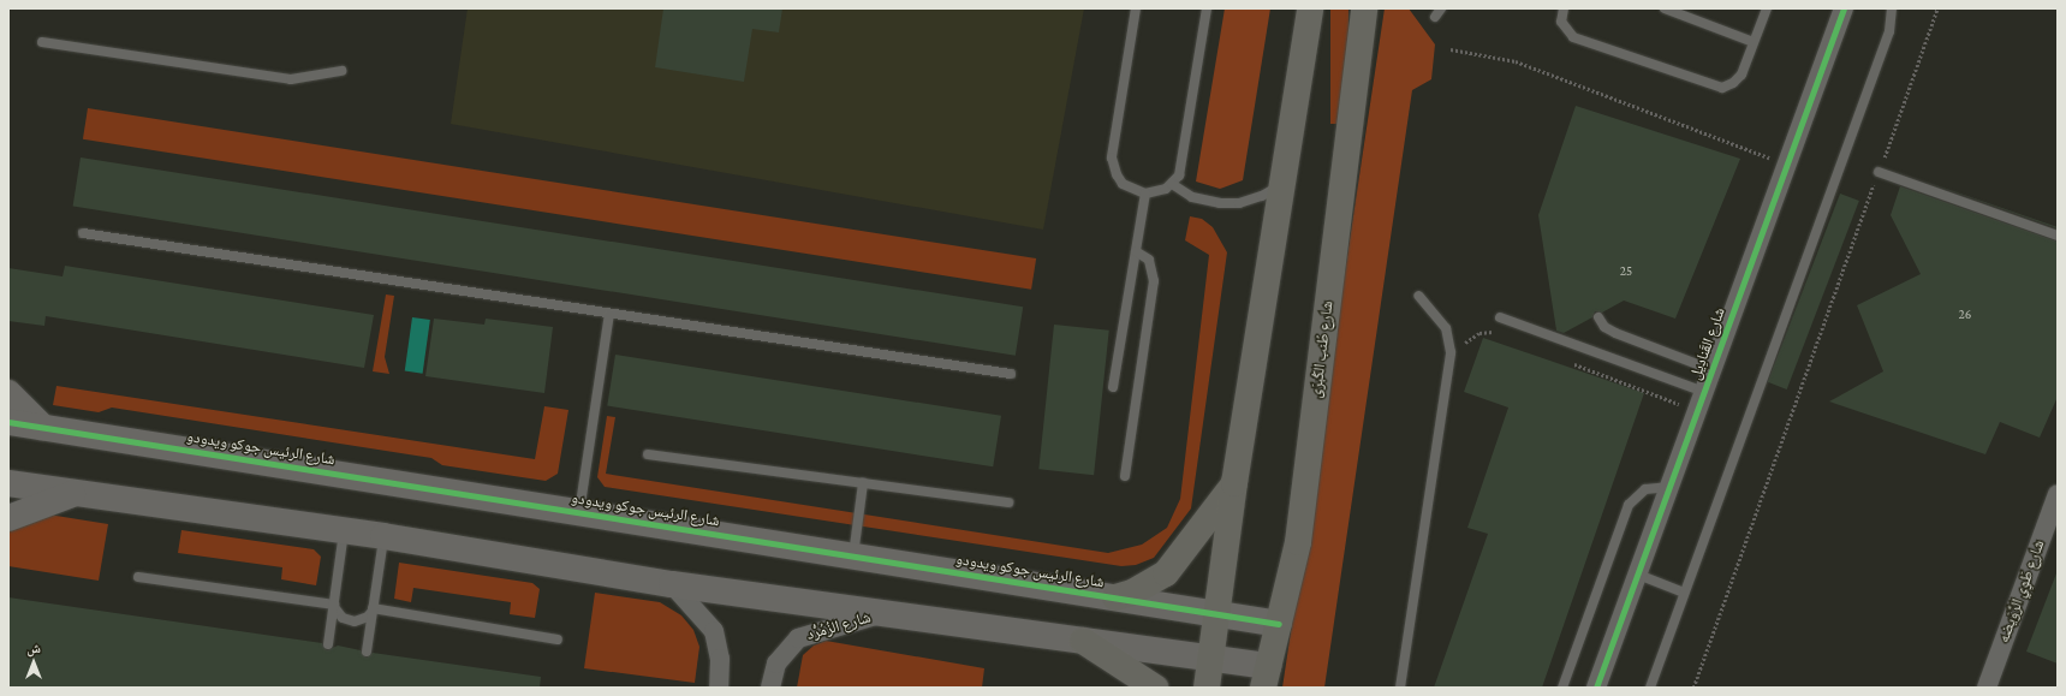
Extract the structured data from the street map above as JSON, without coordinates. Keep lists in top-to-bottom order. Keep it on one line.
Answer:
{"streets":{"main road":["شارع طُنب الكُبرَى"],"street":["شارع القَنادِيل","شارع الرئيس جوكو ويدودو","شارع طَوِي الرِّوَيضه","شارع الزُمُرُّد"]},"crossings":[["شارع طُنب الكُبرَى","شارع الرئيس جوكو ويدودو"]],"house_numbers":["25","26"],"north":"top"}
